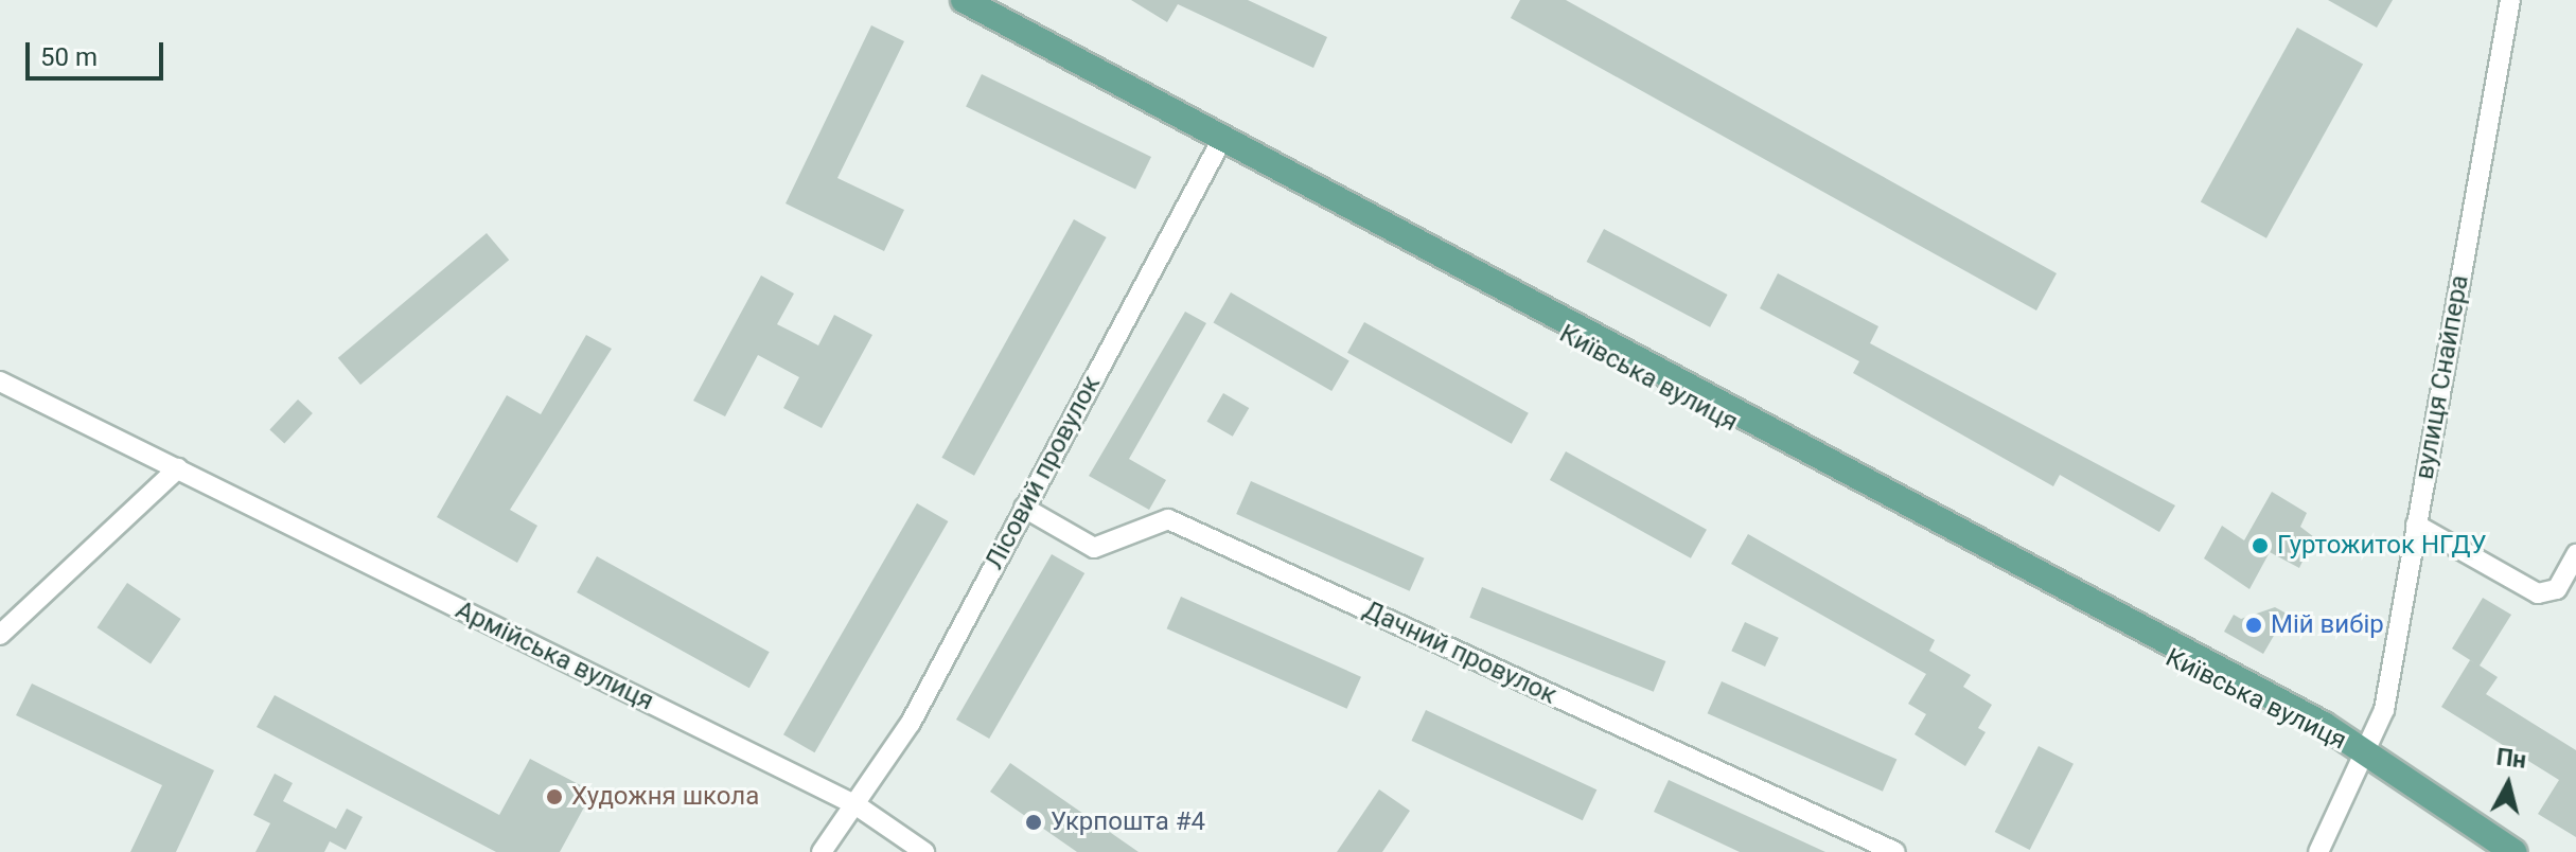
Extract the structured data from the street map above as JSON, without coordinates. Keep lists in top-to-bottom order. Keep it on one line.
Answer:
{"streets":{"main road":["Київська вулиця"],"street":["вулиця Снайпера","Лісовий провулок","Дачний провулок","Армійська вулиця"]},"crossings":[["вулиця Снайпера","Київська вулиця"],["Київська вулиця","Лісовий провулок"],["Лісовий провулок","Дачний провулок"],["Лісовий провулок","Армійська вулиця"]],"places":["Гуртожиток НГДУ","Мій вибір","Художня школа","Укрпошта #4"],"scale_bar":"50 m","north":"top"}
